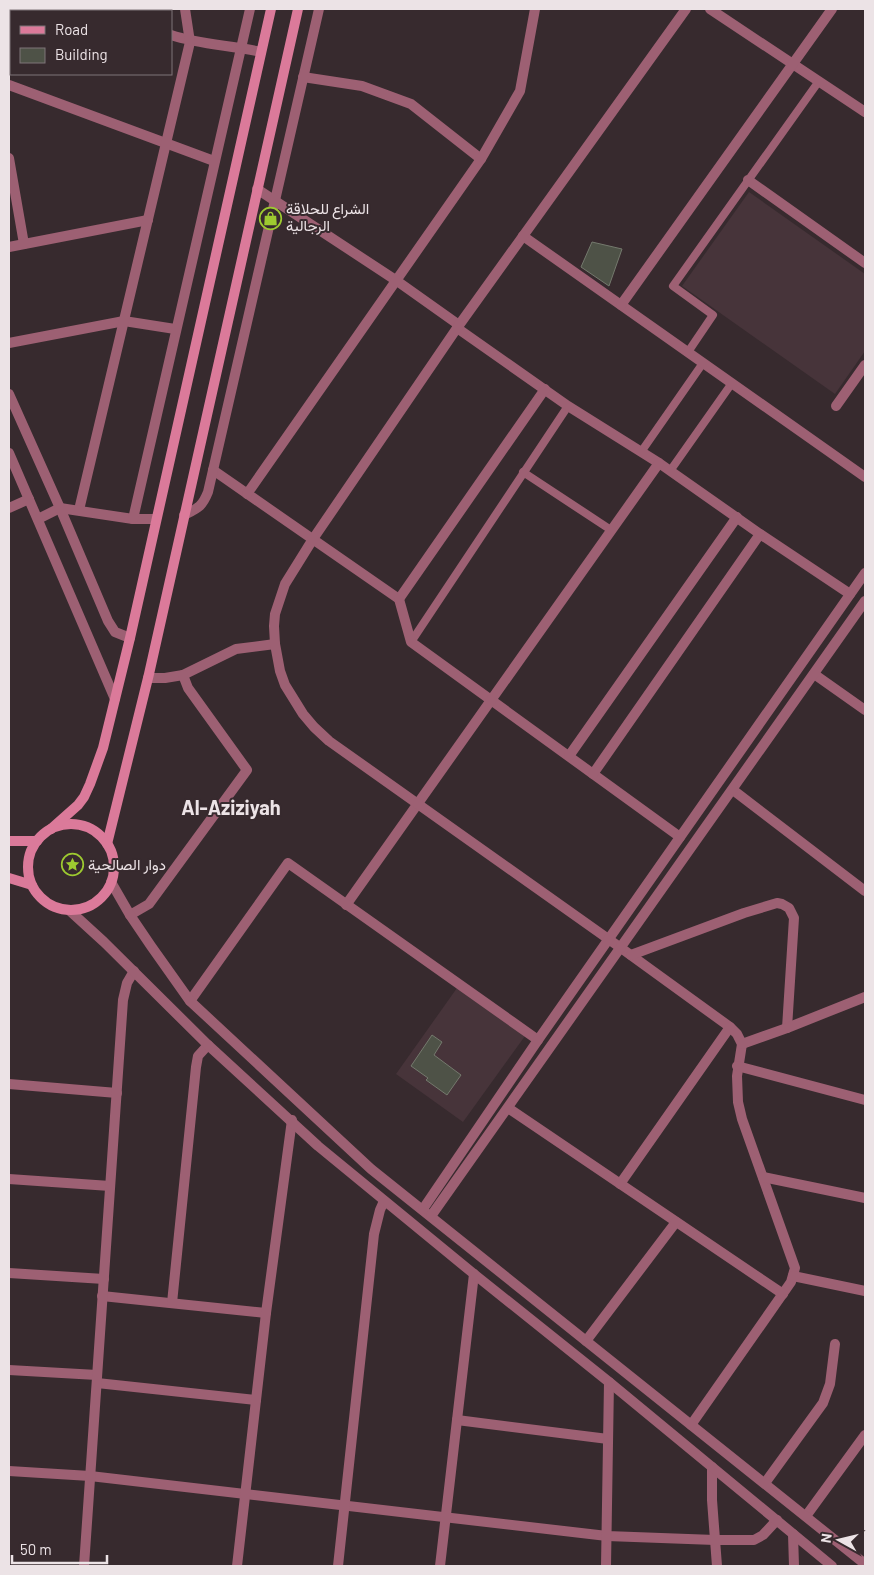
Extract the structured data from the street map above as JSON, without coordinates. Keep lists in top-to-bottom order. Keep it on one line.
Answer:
{"districts":["Al-Aziziyah"],"places":{"shop":["الشراع للحلاقة الرجالية"],"place":["دوار الصالحية"]},"legend":["Road","Building"],"scale_bar":"50 m","north":"left"}
